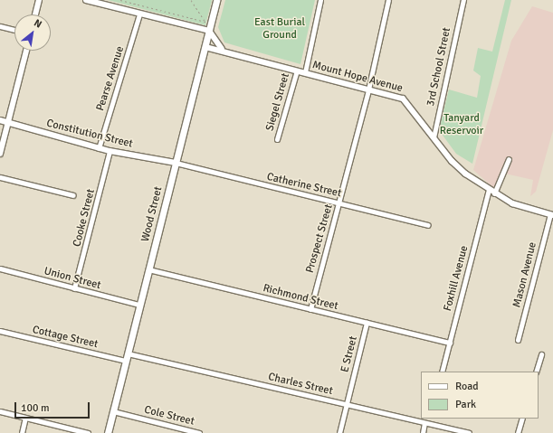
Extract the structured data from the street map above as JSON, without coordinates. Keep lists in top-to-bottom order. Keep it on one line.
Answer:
{"streets":{"main road":["Wood Street"],"street":["3rd School Street","Mount Hope Avenue","Pearse Avenue","Siegel Street","Constitution Street","Catherine Street","Cooke Street","Prospect Street","Mason Avenue","Union Street","Foxhill Avenue","Richmond Street","Cottage Street","E Street","Charles Street","Cole Street"]},"crossings":[["3rd School Street","Mount Hope Avenue"],["Mount Hope Avenue","Siegel Street"],["Mount Hope Avenue","Wood Street"],["Mount Hope Avenue","Prospect Street"],["Mount Hope Avenue","Mason Avenue"],["Mount Hope Avenue","Foxhill Avenue"],["Pearse Avenue","Constitution Street"],["Constitution Street","Catherine Street"],["Constitution Street","Wood Street"],["Constitution Street","Cooke Street"],["Catherine Street","Wood Street"],["Catherine Street","Prospect Street"],["Wood Street","Union Street"],["Wood Street","Richmond Street"],["Wood Street","Cottage Street"],["Wood Street","Charles Street"],["Wood Street","Cole Street"],["Cooke Street","Union Street"],["Prospect Street","Richmond Street"],["Foxhill Avenue","Richmond Street"],["Richmond Street","E Street"],["Cottage Street","Charles Street"],["E Street","Charles Street"]],"parks":["East Burial Ground","Tanyard Reservoir"],"legend":["Road","Park"],"scale_bar":"100 m","north":"top right"}
